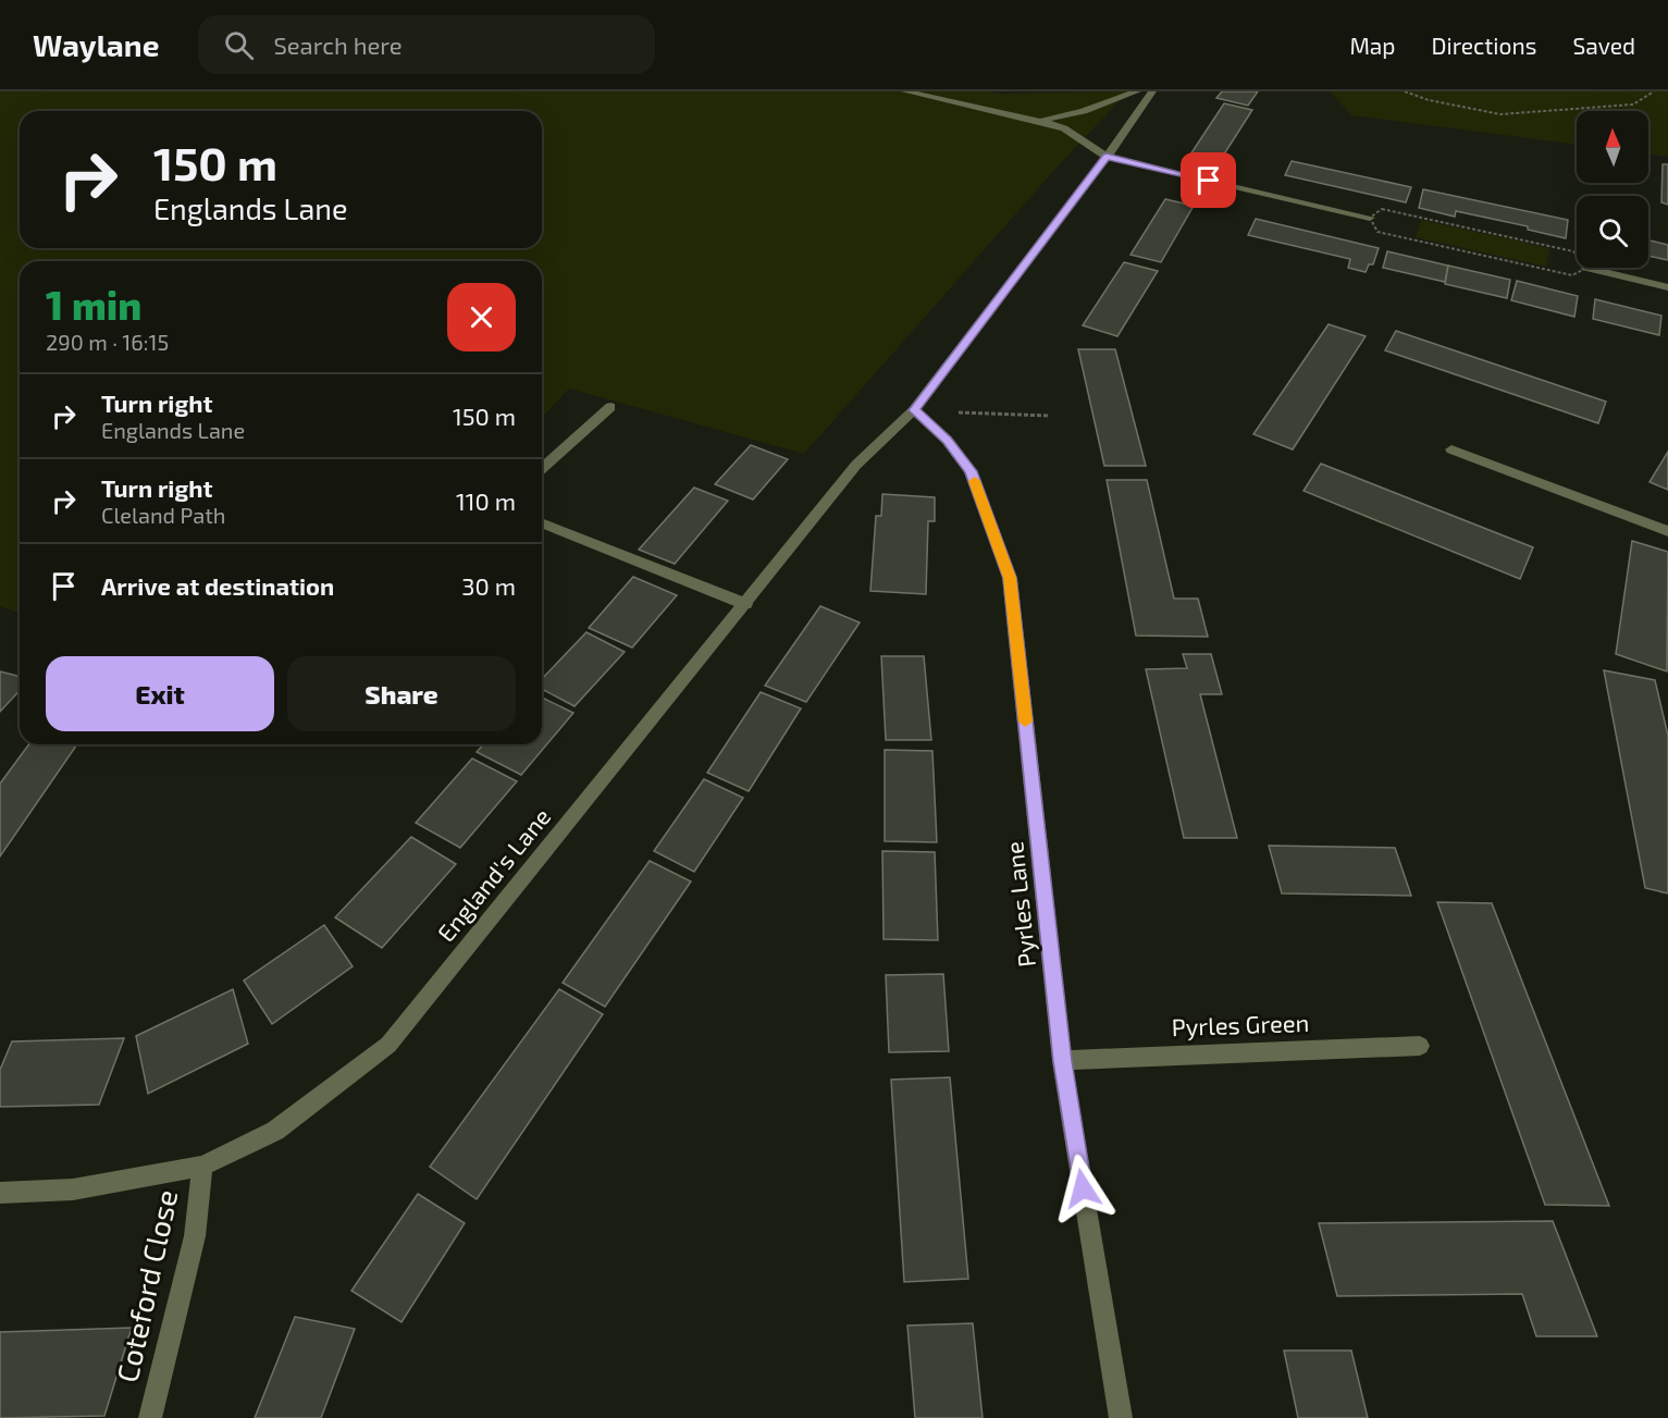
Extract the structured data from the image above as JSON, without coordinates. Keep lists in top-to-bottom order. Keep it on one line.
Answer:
{"streets":{"street":["England's Lane","Pyrles Lane","Pyrles Green","Coteford Close"]},"crossings":[["England's Lane","Pyrles Lane"],["England's Lane","Coteford Close"],["Pyrles Lane","Pyrles Green"]],"north":"top","page":{"header":"Waylane","search":"Search here","nav":["Map","Directions","Saved"],"turn":["150 m","Englands Lane"],"heading":["1 min","290 m · 16:15"],"list":[{"name":"Turn right","note":"Englands Lane","value":"150 m"},{"name":"Turn right","note":"Cleland Path","value":"110 m"},{"name":"Arrive at destination","value":"30 m"}],"buttons":["Exit","Share"]}}
